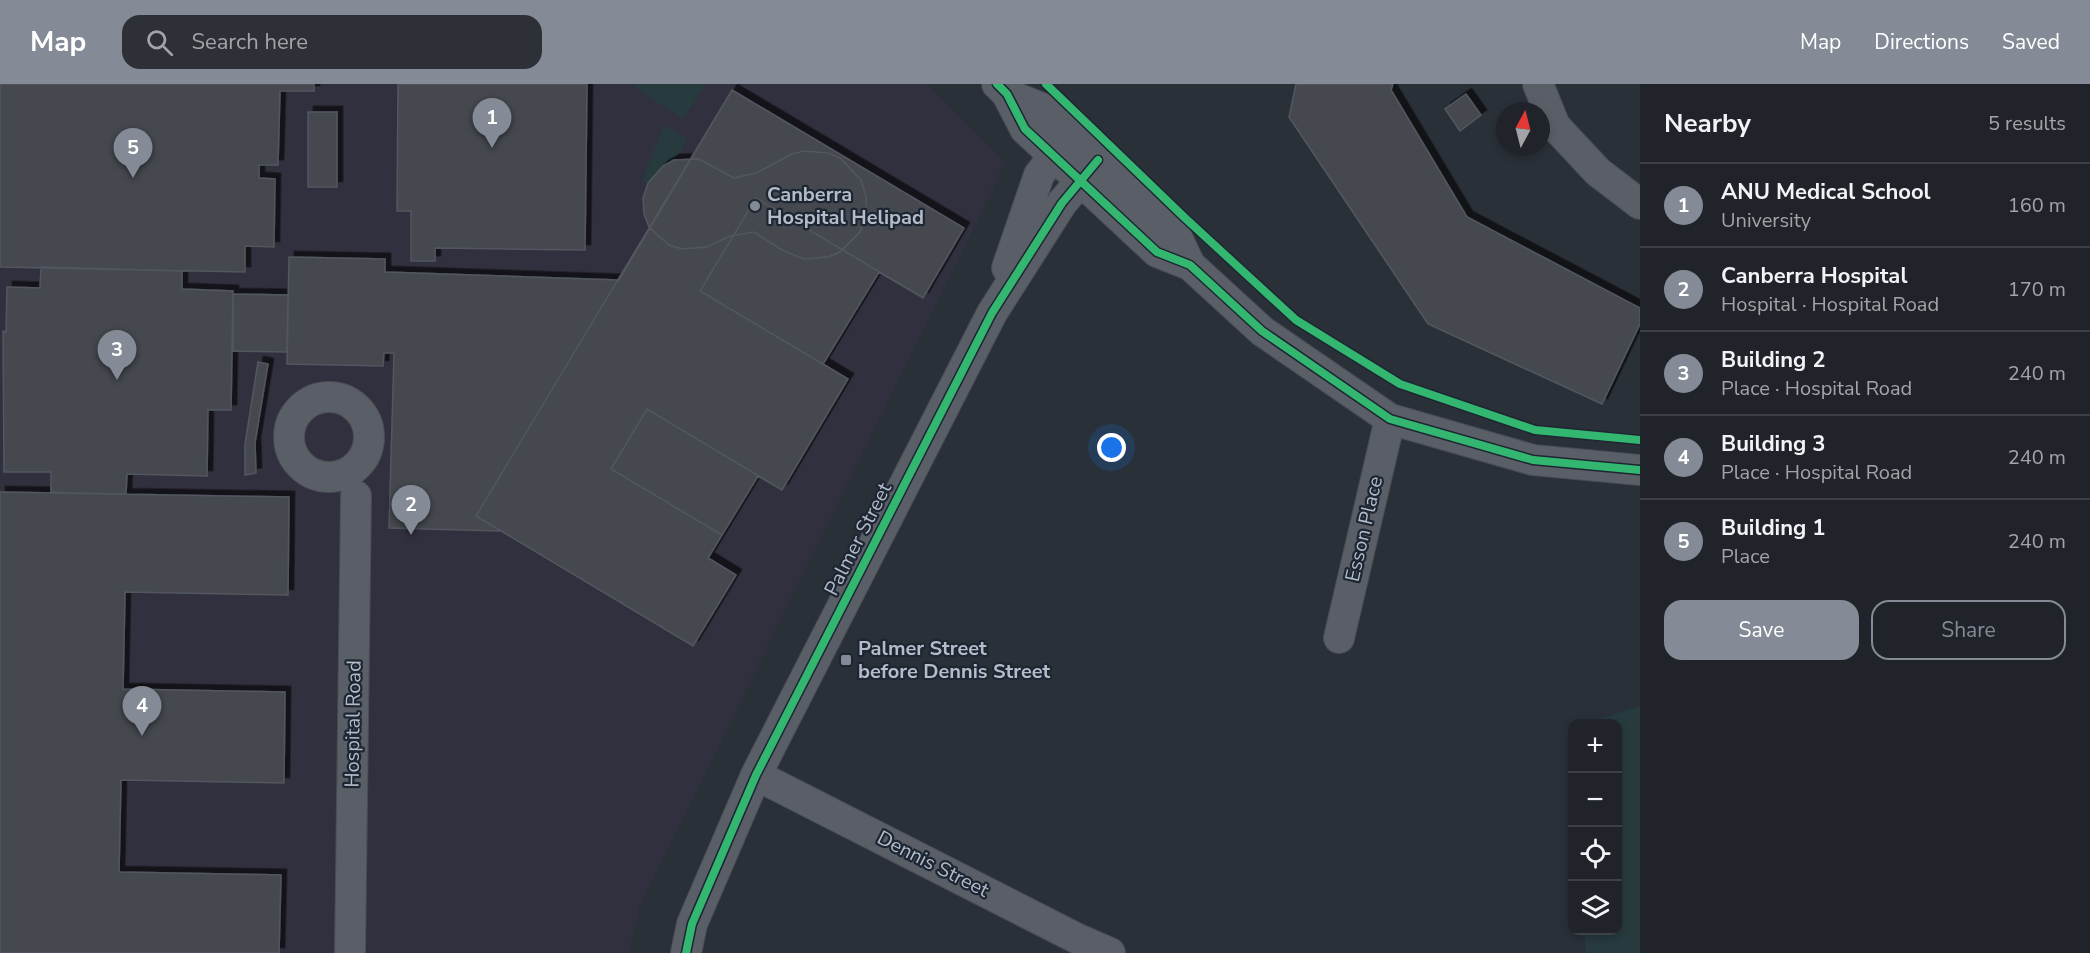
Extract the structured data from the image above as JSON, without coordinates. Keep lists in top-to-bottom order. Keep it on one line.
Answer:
{"streets":{"street":["Esson Place","Palmer Street","Hospital Road","Dennis Street"]},"crossings":[["Palmer Street","Dennis Street"]],"places":{"other":["Canberra Hospital Helipad"],"transit":["Palmer Street before Dennis Street"]},"north":"top","page":{"header":"Map","search":"Search here","nav":["Map","Directions","Saved"],"heading":["Nearby","5 results"],"pins":["1","5","3","2","4"],"list":[{"mark":"1","name":"ANU Medical School","note":"University","value":"160 m"},{"mark":"2","name":"Canberra Hospital","note":"Hospital · Hospital Road","value":"170 m"},{"mark":"3","name":"Building 2","note":"Place · Hospital Road","value":"240 m"},{"mark":"4","name":"Building 3","note":"Place · Hospital Road","value":"240 m"},{"mark":"5","name":"Building 1","note":"Place","value":"240 m"}],"buttons":["Save","Share"],"map_buttons":["+","−"]}}
